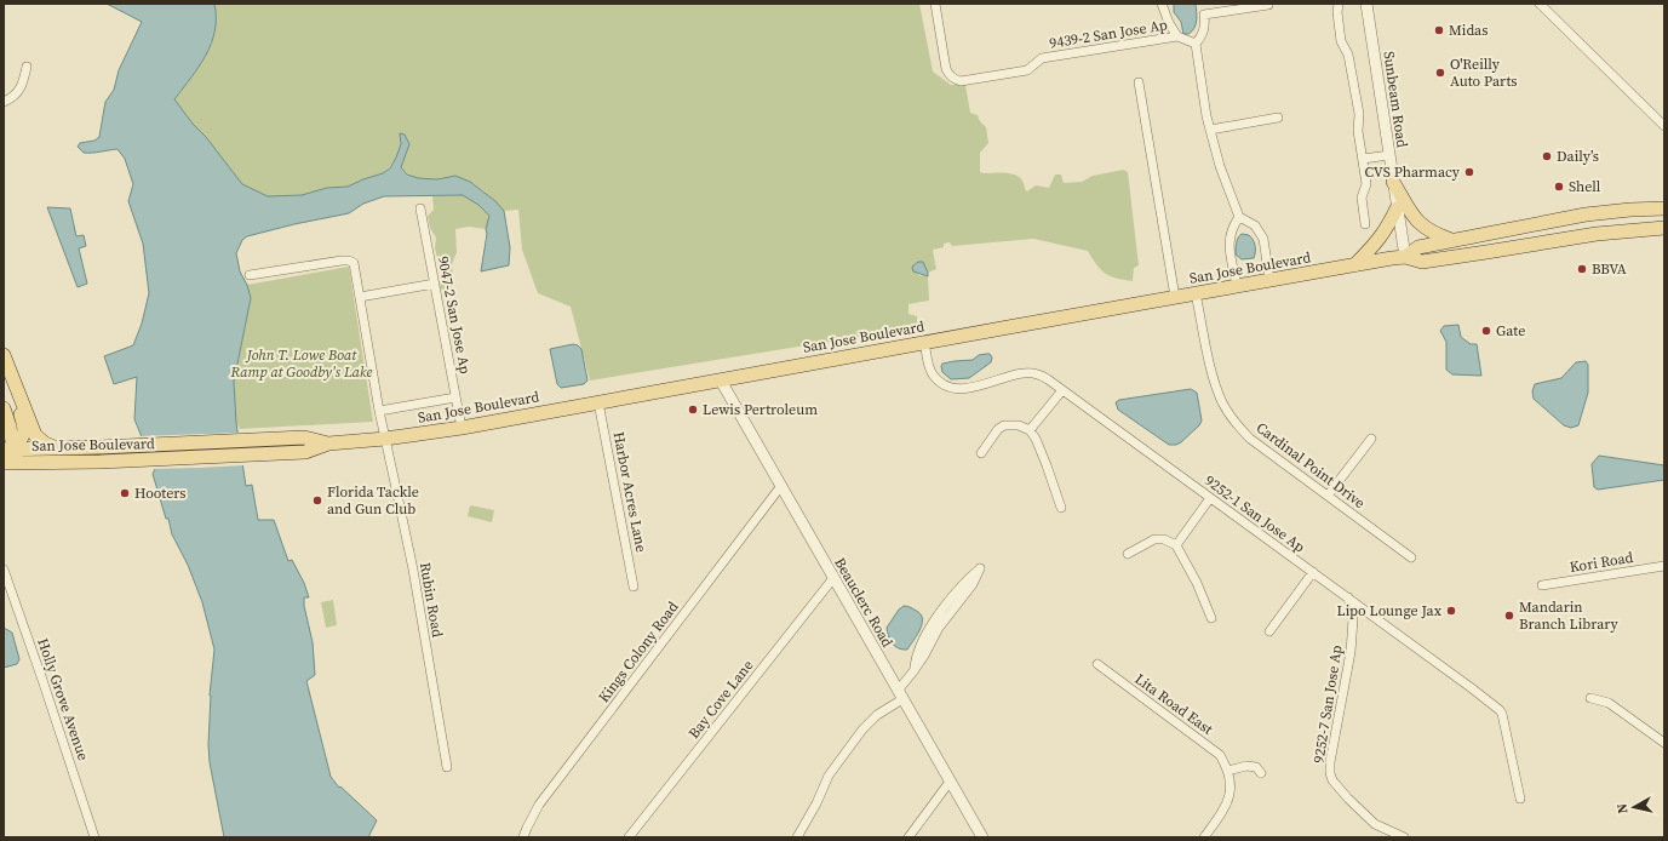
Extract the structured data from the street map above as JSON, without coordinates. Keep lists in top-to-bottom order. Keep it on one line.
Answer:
{"streets":{"main road":["San Jose Boulevard"],"street":["9439-2 San Jose Ap","Sunbeam Road","9047-2 San Jose Ap","Cardinal Point Drive","Harbor Acres Lane","9252-1 San Jose Ap","Kori Road","Rubin Road","Beauclerc Road","Kings Colony Road","Holly Grove Avenue","Bay Cove Lane","Lita Road East","9252-7 San Jose Ap"]},"crossings":[["Sunbeam Road","San Jose Boulevard"],["San Jose Boulevard","9047-2 San Jose Ap"],["San Jose Boulevard","Cardinal Point Drive"],["San Jose Boulevard","Harbor Acres Lane"],["San Jose Boulevard","9252-1 San Jose Ap"],["San Jose Boulevard","Rubin Road"],["San Jose Boulevard","Beauclerc Road"],["9252-1 San Jose Ap","9252-7 San Jose Ap"],["Beauclerc Road","Kings Colony Road"],["Beauclerc Road","Bay Cove Lane"]],"parks":["John T. Lowe Boat Ramp at Goodby's Lake"],"places":["Midas","O'Reilly Auto Parts","Daily’s","CVS Pharmacy","Shell","BBVA","Gate","Lewis Pertroleum","Hooters","Florida Tackle and Gun Club","Lipo Lounge Jax","Mandarin Branch Library"],"north":"left"}
